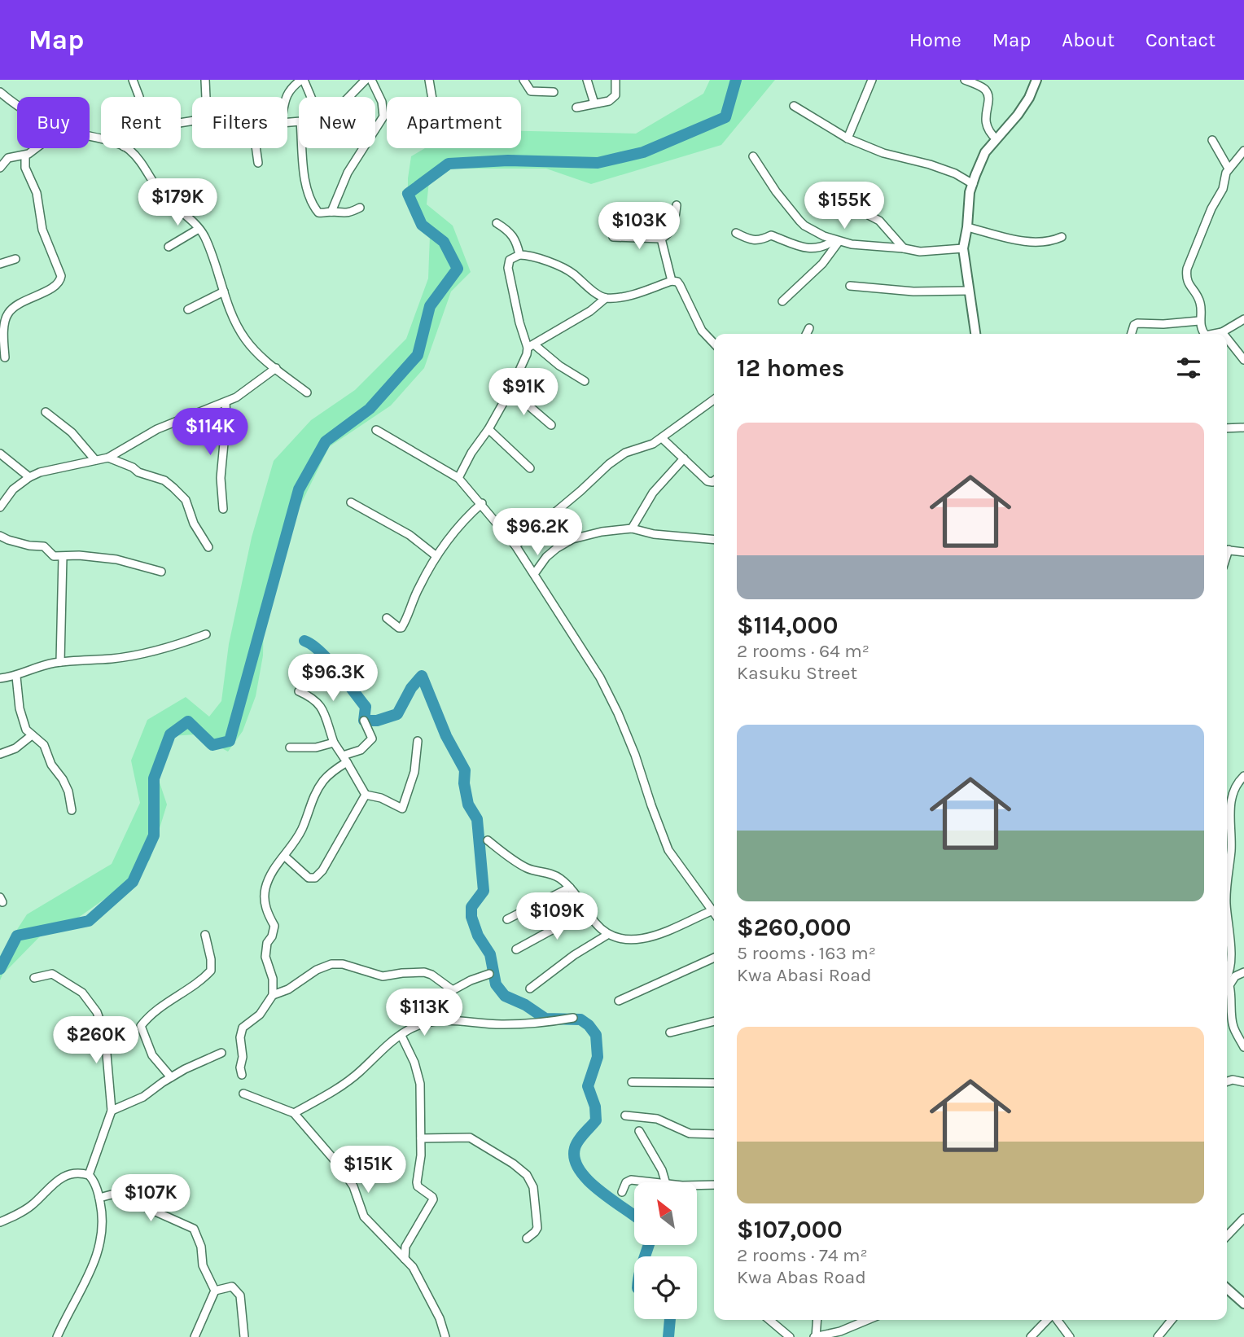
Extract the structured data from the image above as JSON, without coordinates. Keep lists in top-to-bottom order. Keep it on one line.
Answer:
{"north":"top left","page":{"header":"Map","nav":["Home","Map","About","Contact"],"chip":["Buy","Rent","Filters","New","Apartment"],"price":["$179K","$155K","$103K","$91K","$114K","$96.2K","$96.3K","$109K","$113K","$260K","$151K","$107K"],"heading":"12 homes","list":[{"name":"$114,000","note":"2 rooms · 64 m² · Kasuku Street"},{"name":"$260,000","note":"5 rooms · 163 m² · Kwa Abasi Road"},{"name":"$107,000","note":"2 rooms · 74 m² · Kwa Abas Road"}]}}
